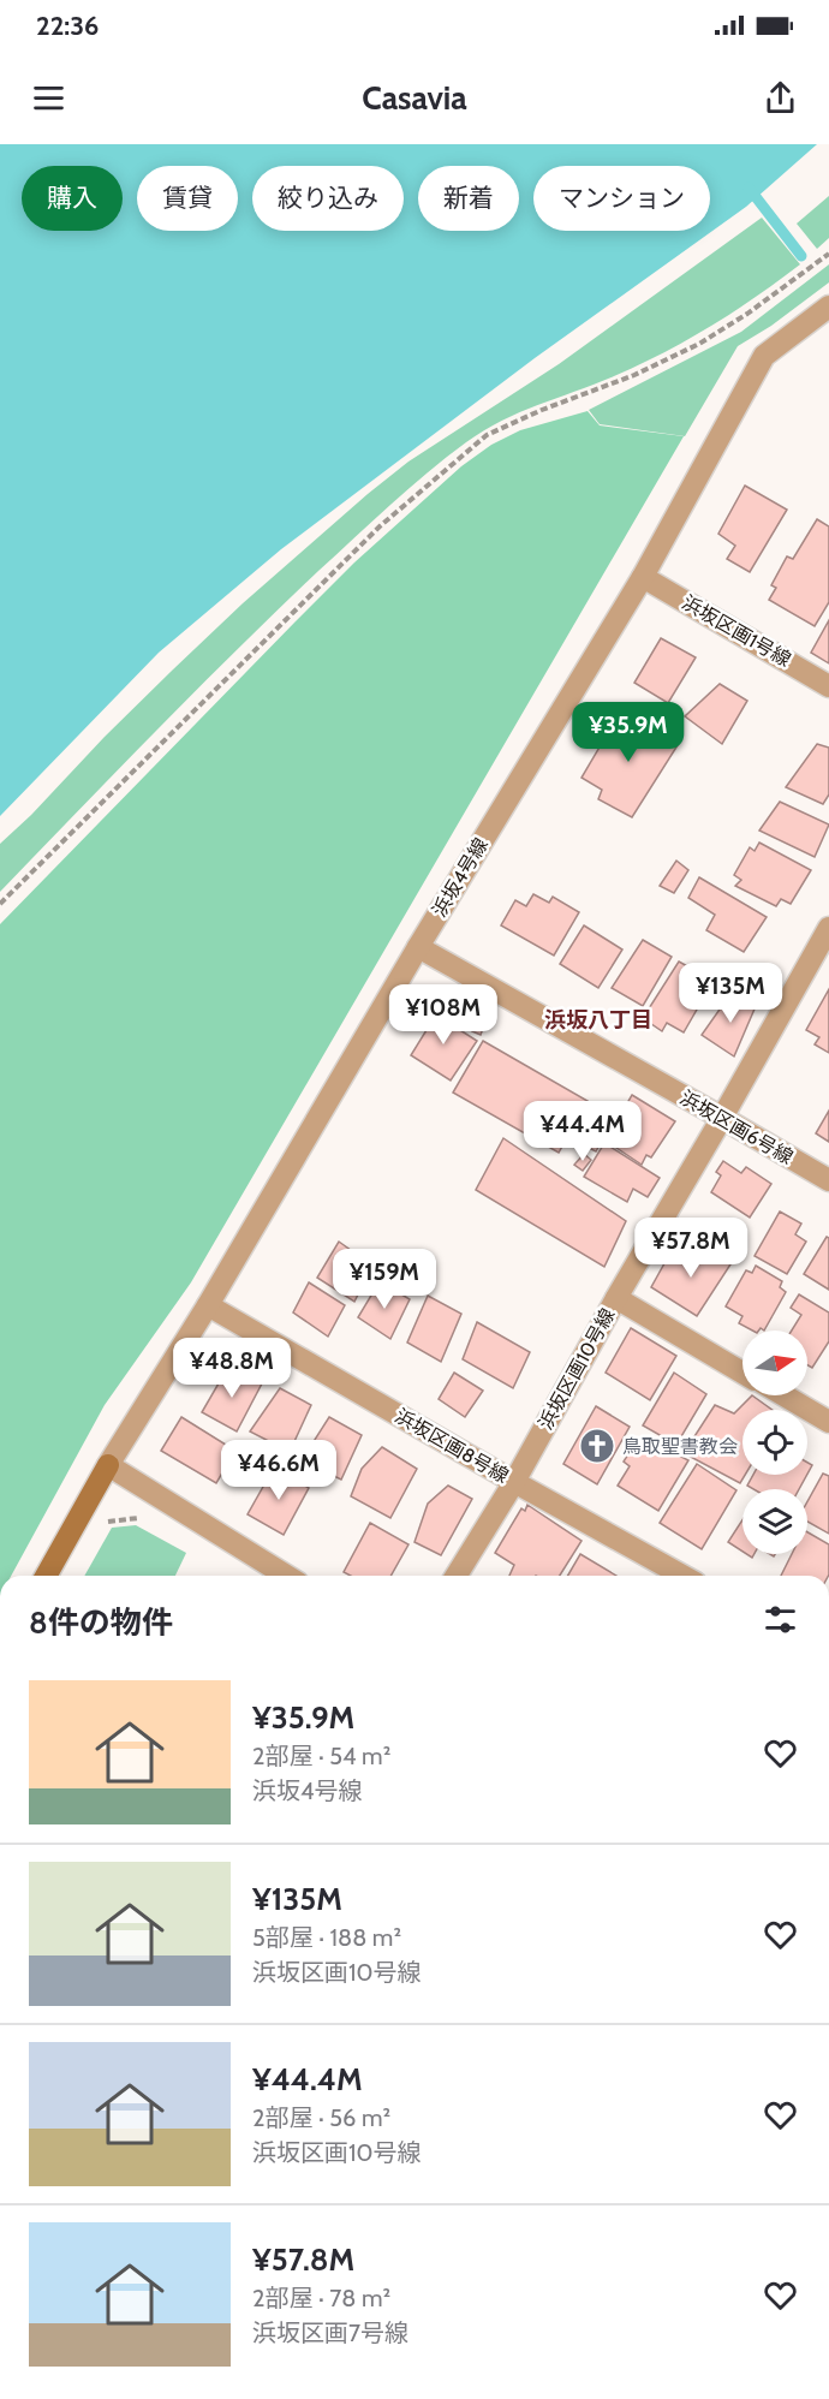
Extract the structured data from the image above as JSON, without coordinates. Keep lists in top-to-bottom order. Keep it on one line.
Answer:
{"streets":{"street":["浜坂区画1号線","浜坂4号線","浜坂区画6号線","浜坂区画10号線","浜坂区画8号線"]},"crossings":[["浜坂区画1号線","浜坂4号線"],["浜坂4号線","浜坂区画6号線"],["浜坂4号線","浜坂区画8号線"],["浜坂区画6号線","浜坂区画10号線"],["浜坂区画10号線","浜坂区画8号線"]],"districts":["浜坂八丁目"],"places":{"church":["鳥取聖書教会"]},"north":"right","page":{"status":"22:36","header":"Casavia","chip":["購入","賃貸","絞り込み","新着","マンション"],"price":["¥35.9M","¥135M","¥108M","¥44.4M","¥57.8M","¥159M","¥48.8M","¥46.6M"],"heading":"8件の物件","list":[{"name":"¥35.9M","note":"2部屋 · 54 m² · 浜坂4号線"},{"name":"¥135M","note":"5部屋 · 188 m² · 浜坂区画10号線"},{"name":"¥44.4M","note":"2部屋 · 56 m² · 浜坂区画10号線"},{"name":"¥57.8M","note":"2部屋 · 78 m² · 浜坂区画7号線"}]}}
